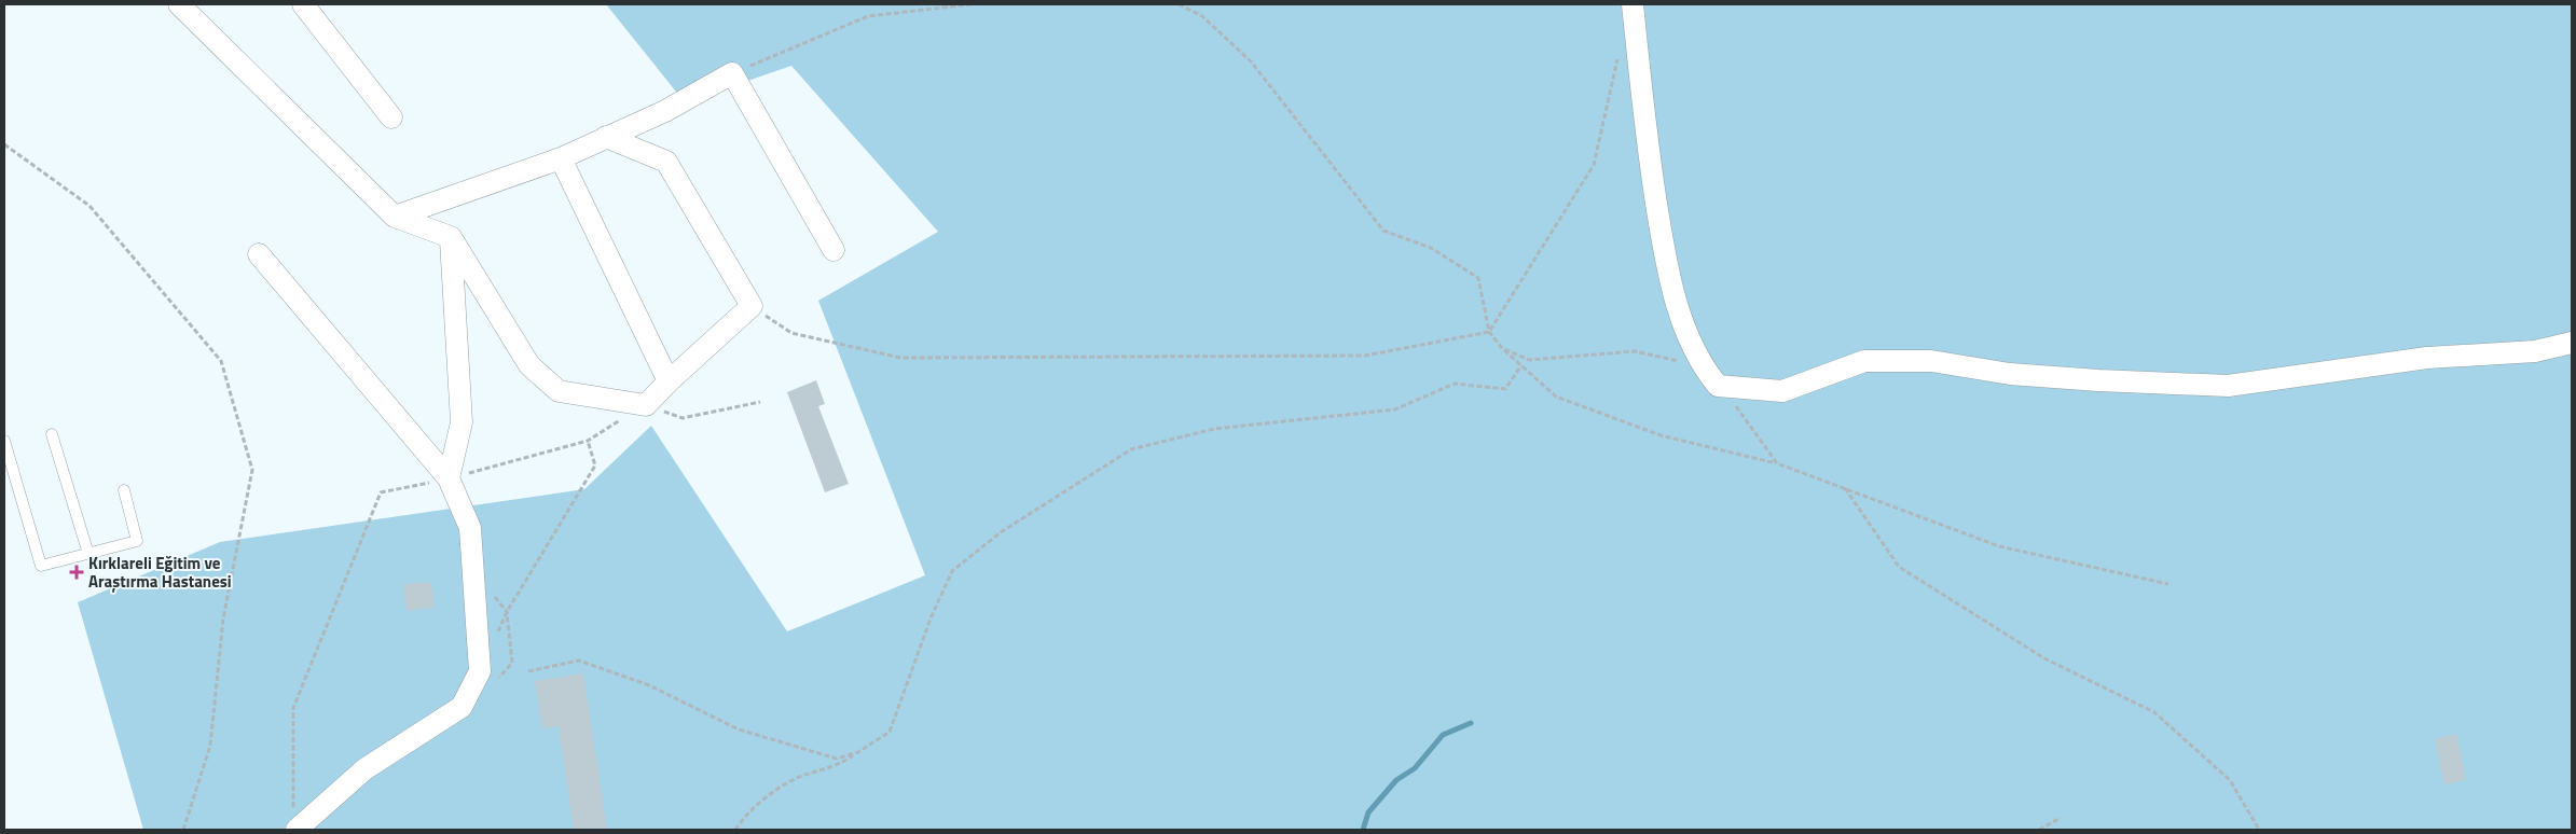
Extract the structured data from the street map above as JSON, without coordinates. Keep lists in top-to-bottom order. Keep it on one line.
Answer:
{"places":{"health":["Kırklareli Eğitim ve Araştırma Hastanesi"]}}
